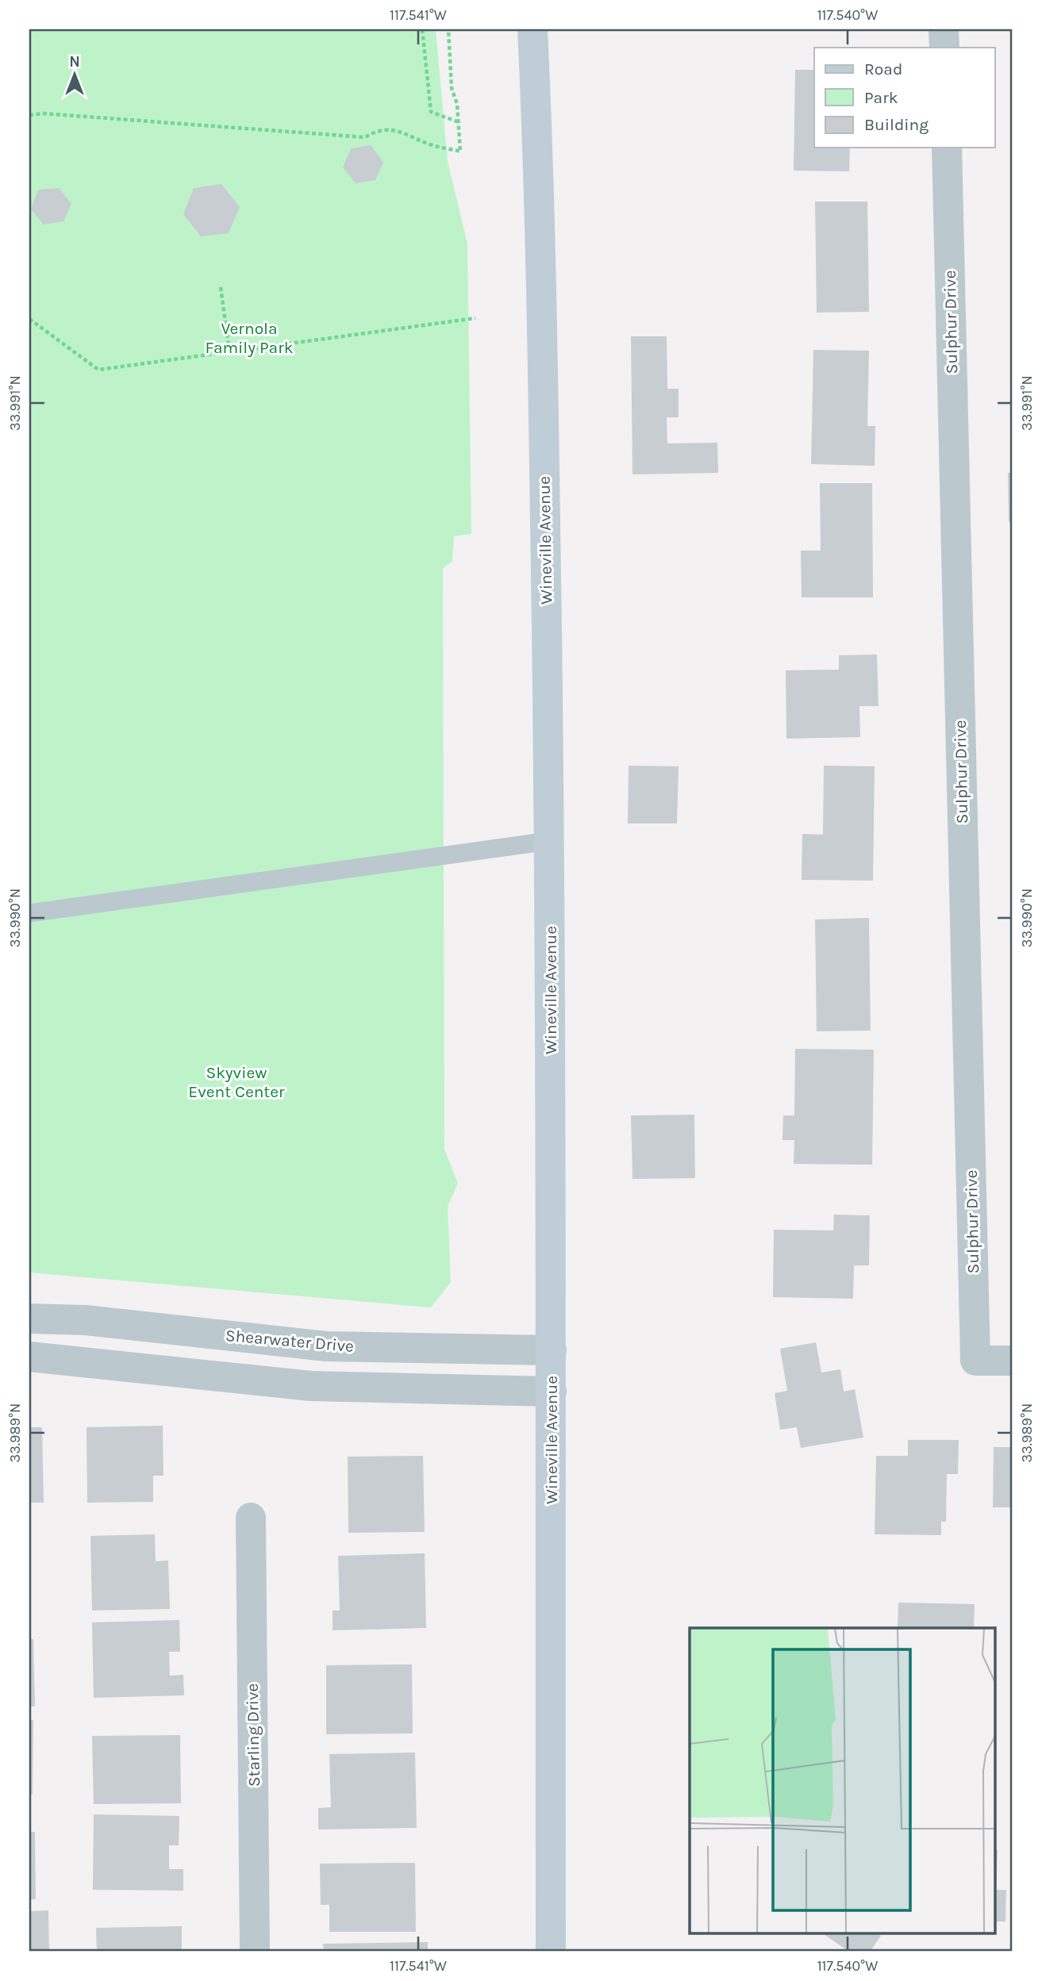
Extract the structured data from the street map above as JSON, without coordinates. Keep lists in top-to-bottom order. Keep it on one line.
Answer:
{"streets":{"main road":["Wineville Avenue"],"street":["Sulphur Drive","Shearwater Drive","Starling Drive"]},"crossings":[["Wineville Avenue","Shearwater Drive"]],"parks":["Vernola Family Park","Skyview Event Center"],"legend":["Road","Park","Building"],"north":"top","coordinates":["117.541°W","117.540°W","33.991°N","33.990°N","33.989°N"]}
